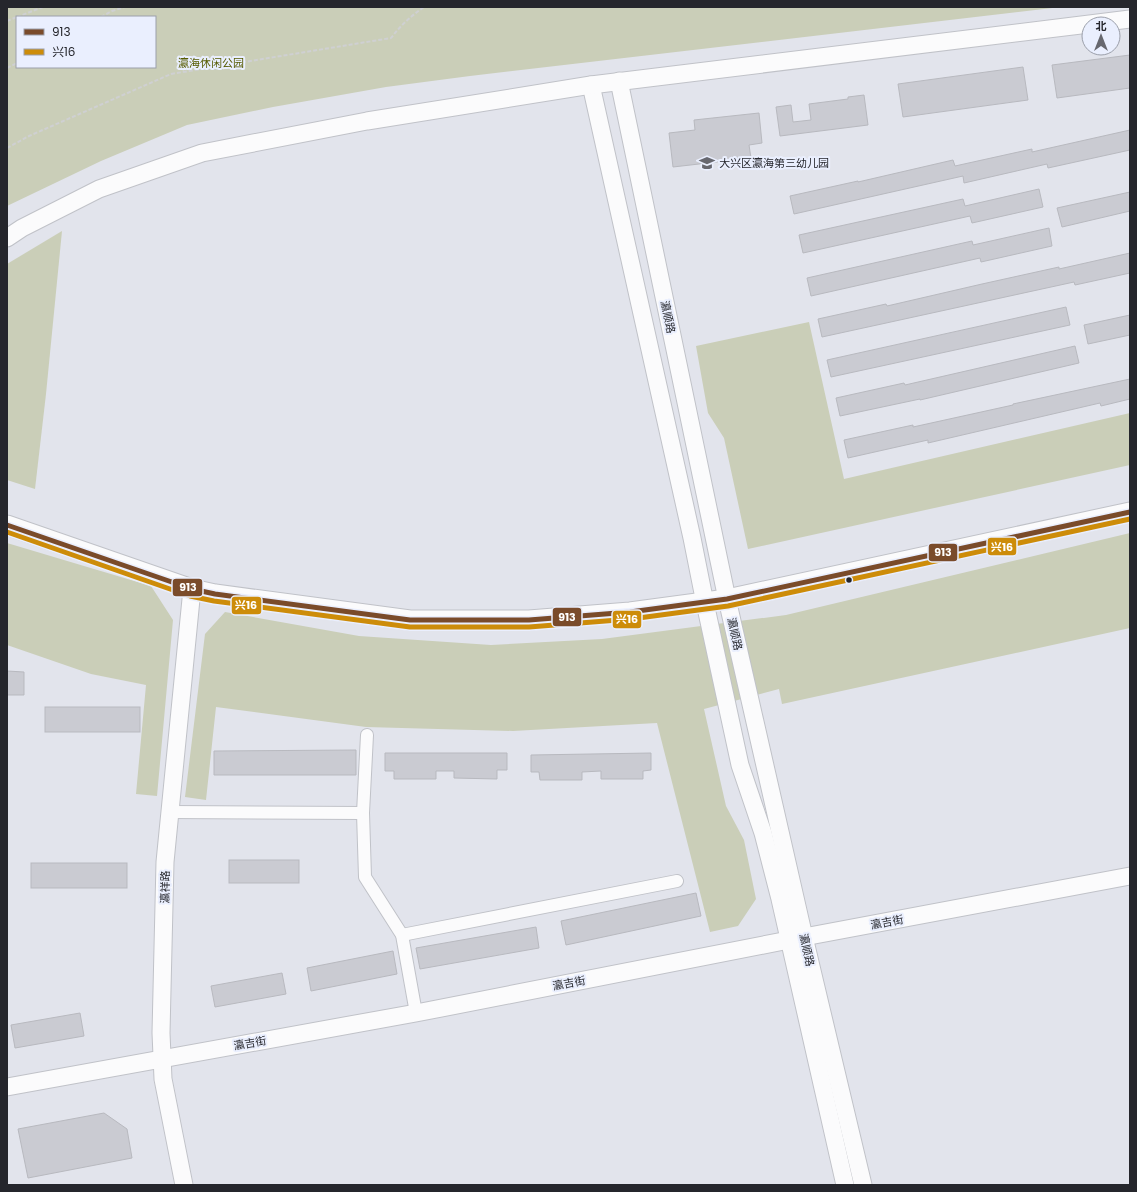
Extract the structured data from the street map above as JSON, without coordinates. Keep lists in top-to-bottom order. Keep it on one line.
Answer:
{"streets":{"street":["瀛顺路","瀛祥路","瀛吉街"]},"crossings":[["瀛顺路","瀛吉街"],["瀛祥路","瀛吉街"]],"parks":["瀛海休闲公园"],"places":{"school or university":["大兴区瀛海第三幼儿园"]},"lines":["transit line 913","transit line 兴16"],"legend":["913","兴16"],"north":"top"}
